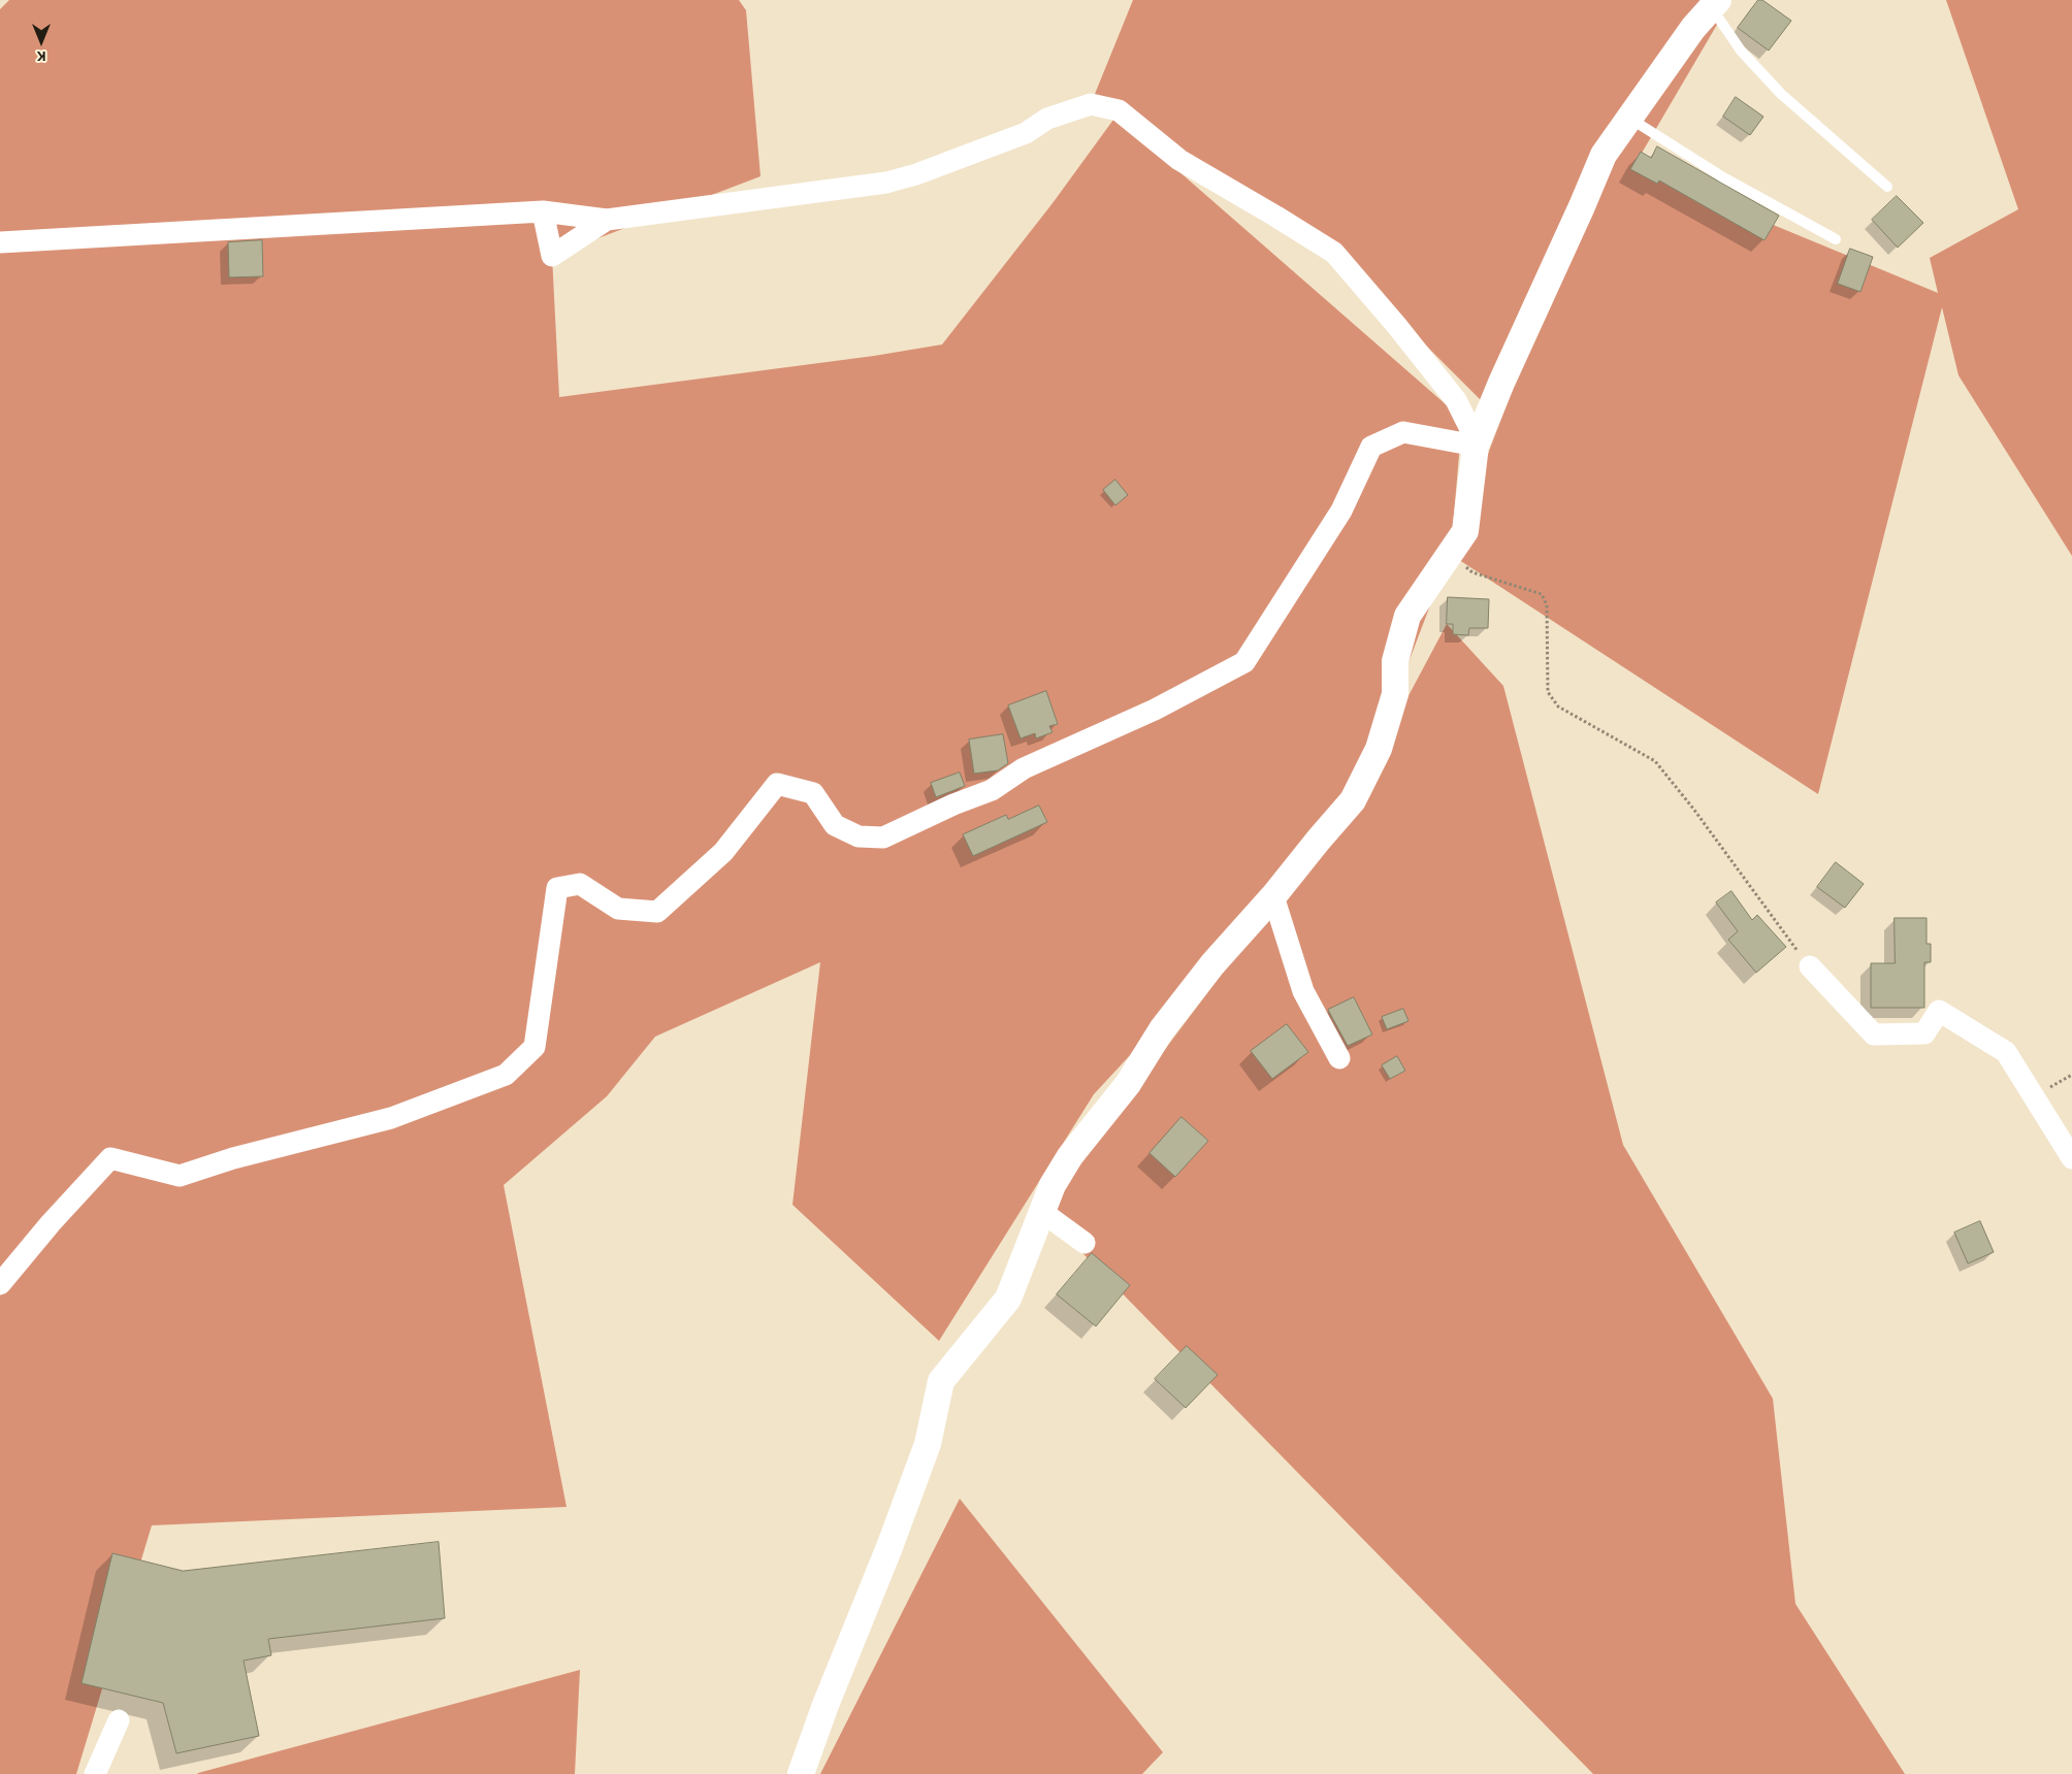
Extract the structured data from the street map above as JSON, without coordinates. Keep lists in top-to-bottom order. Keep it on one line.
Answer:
{"north":"bottom"}
